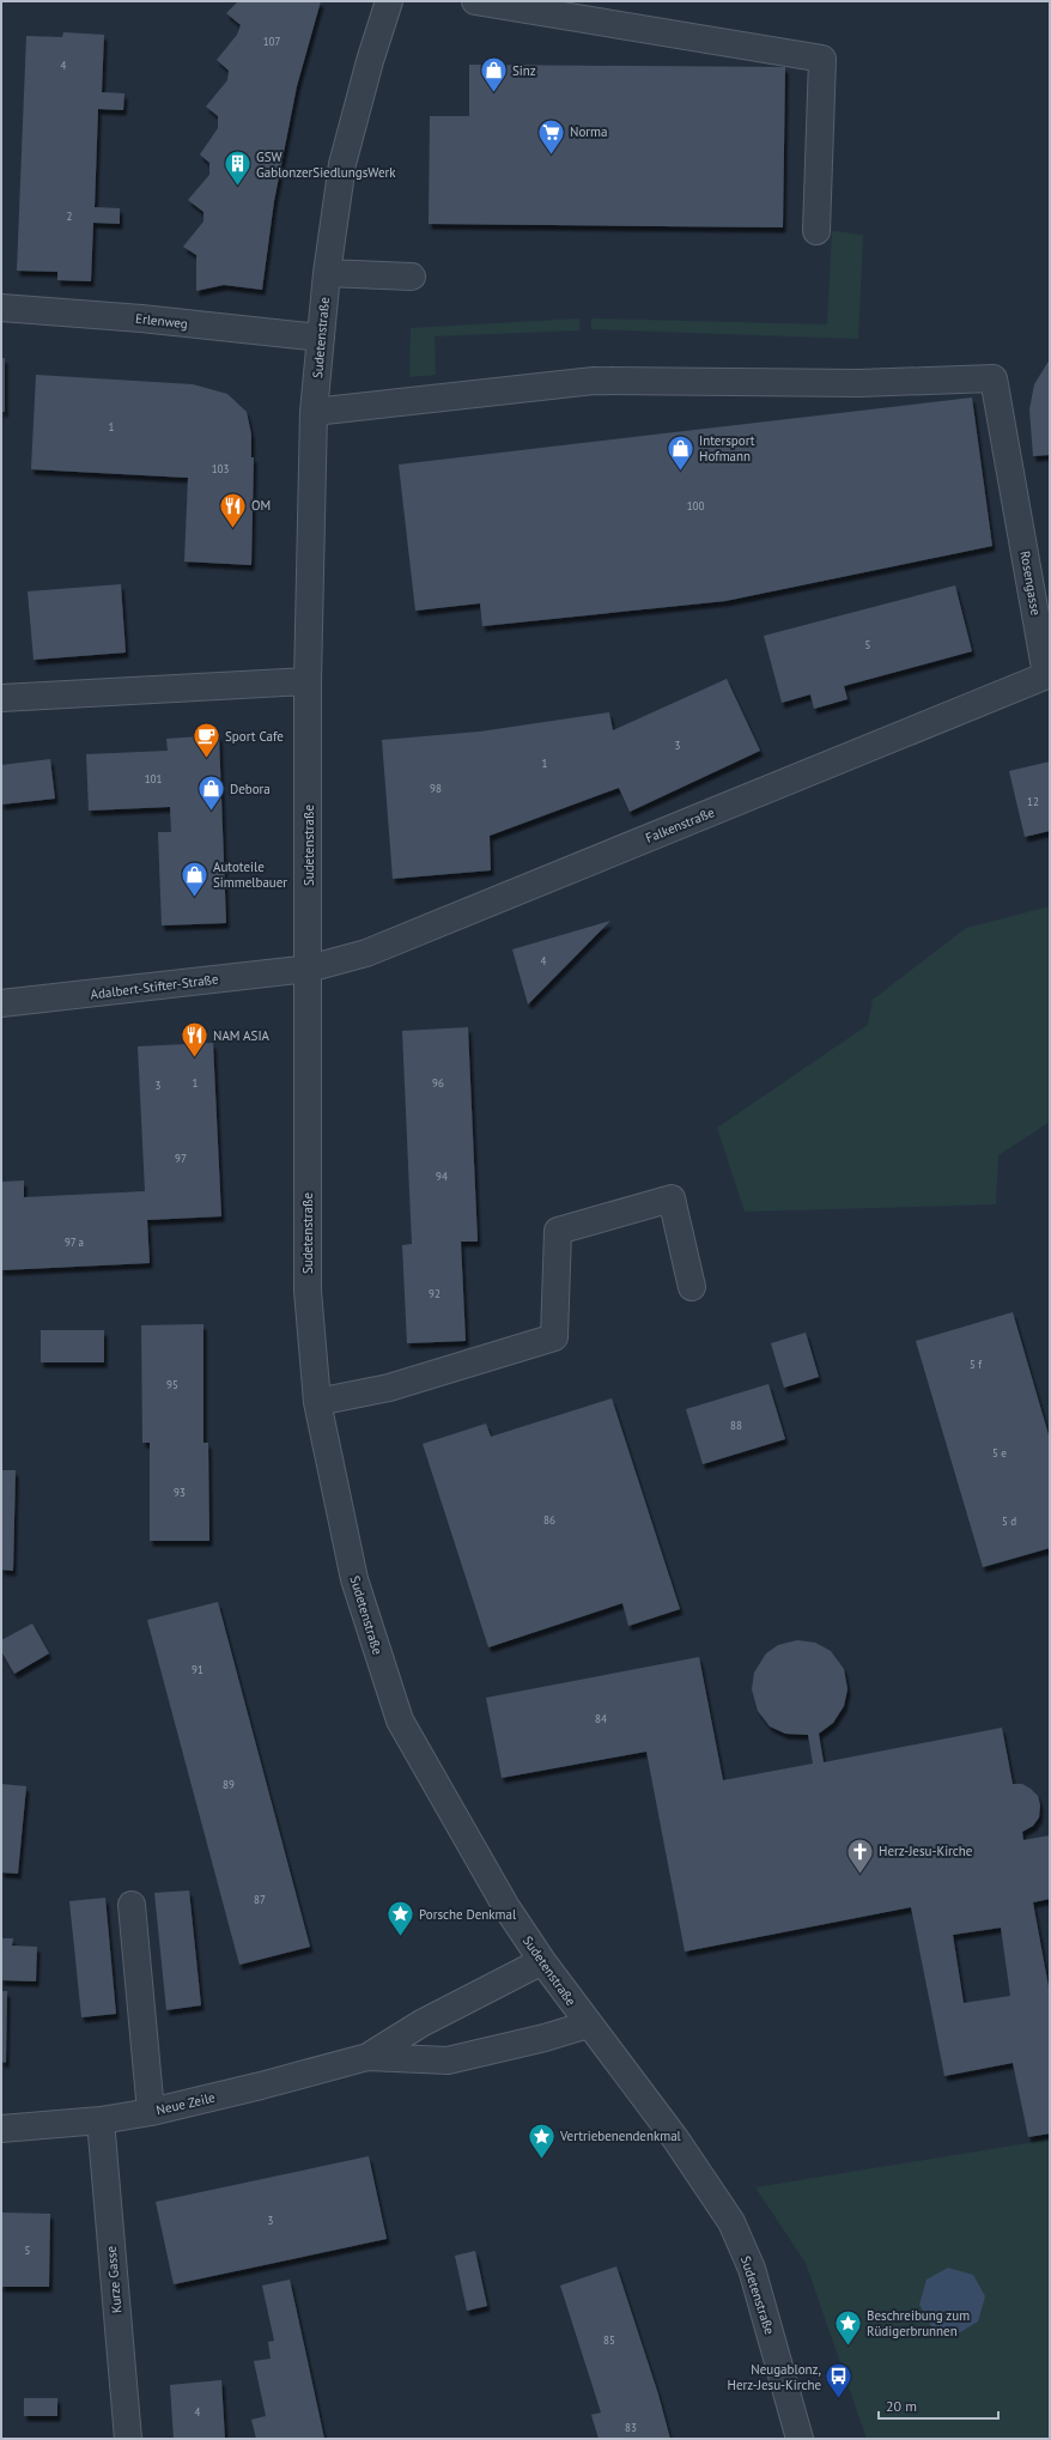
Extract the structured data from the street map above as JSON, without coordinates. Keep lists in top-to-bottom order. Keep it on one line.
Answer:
{"streets":{"street":["Erlenweg","Sudetenstraße","Rosengasse","Falkenstraße","Adalbert-Stifter-Straße","Neue Zeile","Kurze Gasse"]},"crossings":[["Erlenweg","Sudetenstraße"],["Sudetenstraße","Rosengasse"],["Sudetenstraße","Falkenstraße"],["Sudetenstraße","Adalbert-Stifter-Straße"],["Sudetenstraße","Neue Zeile"],["Rosengasse","Falkenstraße"],["Falkenstraße","Adalbert-Stifter-Straße"],["Neue Zeile","Kurze Gasse"]],"places":{"shop":["Sinz","Intersport Hofmann","Debora","Autoteile Simmelbauer"],"supermarket":["Norma"],"building":["GSW GablonzerSiedlungsWerk"],"restaurant":["OM","NAM ASIA"],"cafe":["Sport Cafe"],"church":["Herz-Jesu-Kirche"],"place":["Porsche Denkmal","Vertriebenendenkmal","Beschreibung zum Rüdigerbrunnen"],"bus stop":["Neugablonz, Herz-Jesu-Kirche"]},"house_numbers":["107","4","2","1","103","100","5","3","1","101","98","12","4","1","96","3","97","94","97 a","92","5 f","95","88","5 e","93","86","5 d","91","84","89","87","3","5","85","4","83"],"scale_bar":"20 m"}
